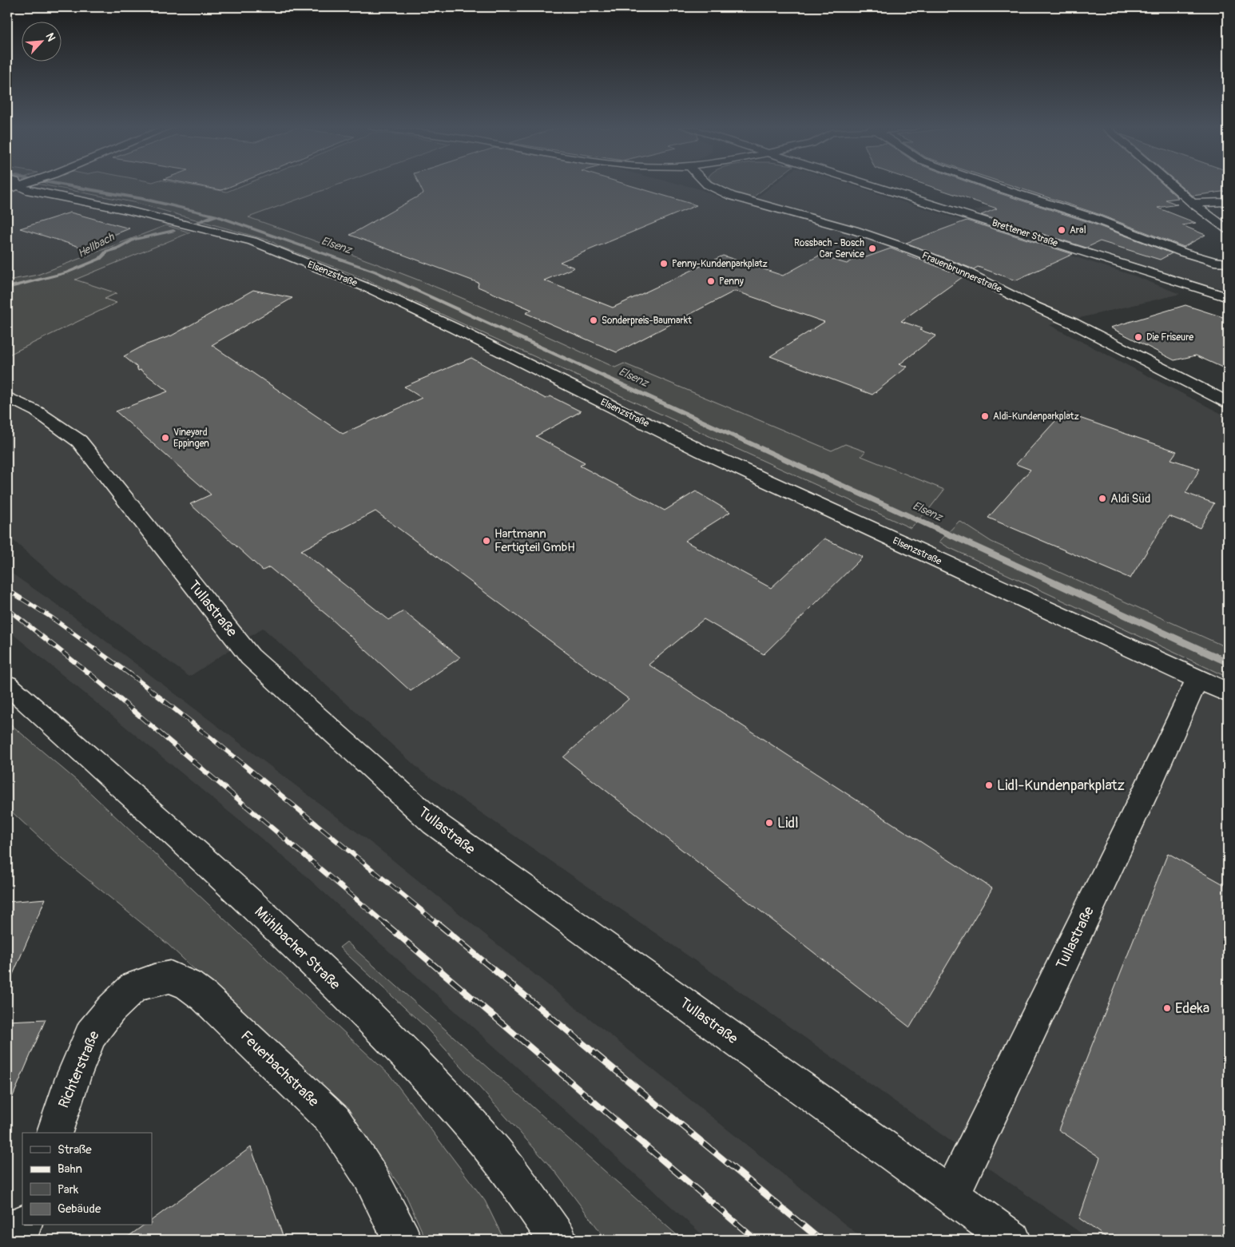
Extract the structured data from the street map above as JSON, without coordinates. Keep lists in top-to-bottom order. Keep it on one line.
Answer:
{"streets":{"street":["Brettener Straße","Frauenbrunnerstraße","Elsenzstraße","Tullastraße","Mühlbacher Straße","Feuerbachstraße","Richterstraße"]},"crossings":[["Elsenzstraße","Tullastraße"],["Feuerbachstraße","Richterstraße"]],"water":["Hellbach","Elsenz"],"places":["Aral","Rossbach - Bosch Car Service","Penny-Kundenparkplatz","Penny","Sonderpreis-Baumarkt","Die Friseure","Aldi-Kundenparkplatz","Vineyard Eppingen","Aldi Süd","Hartmann Fertigteil GmbH","Lidl-Kundenparkplatz","Lidl","Edeka"],"legend":["Straße","Bahn","Park","Gebäude"],"north":"top right"}
